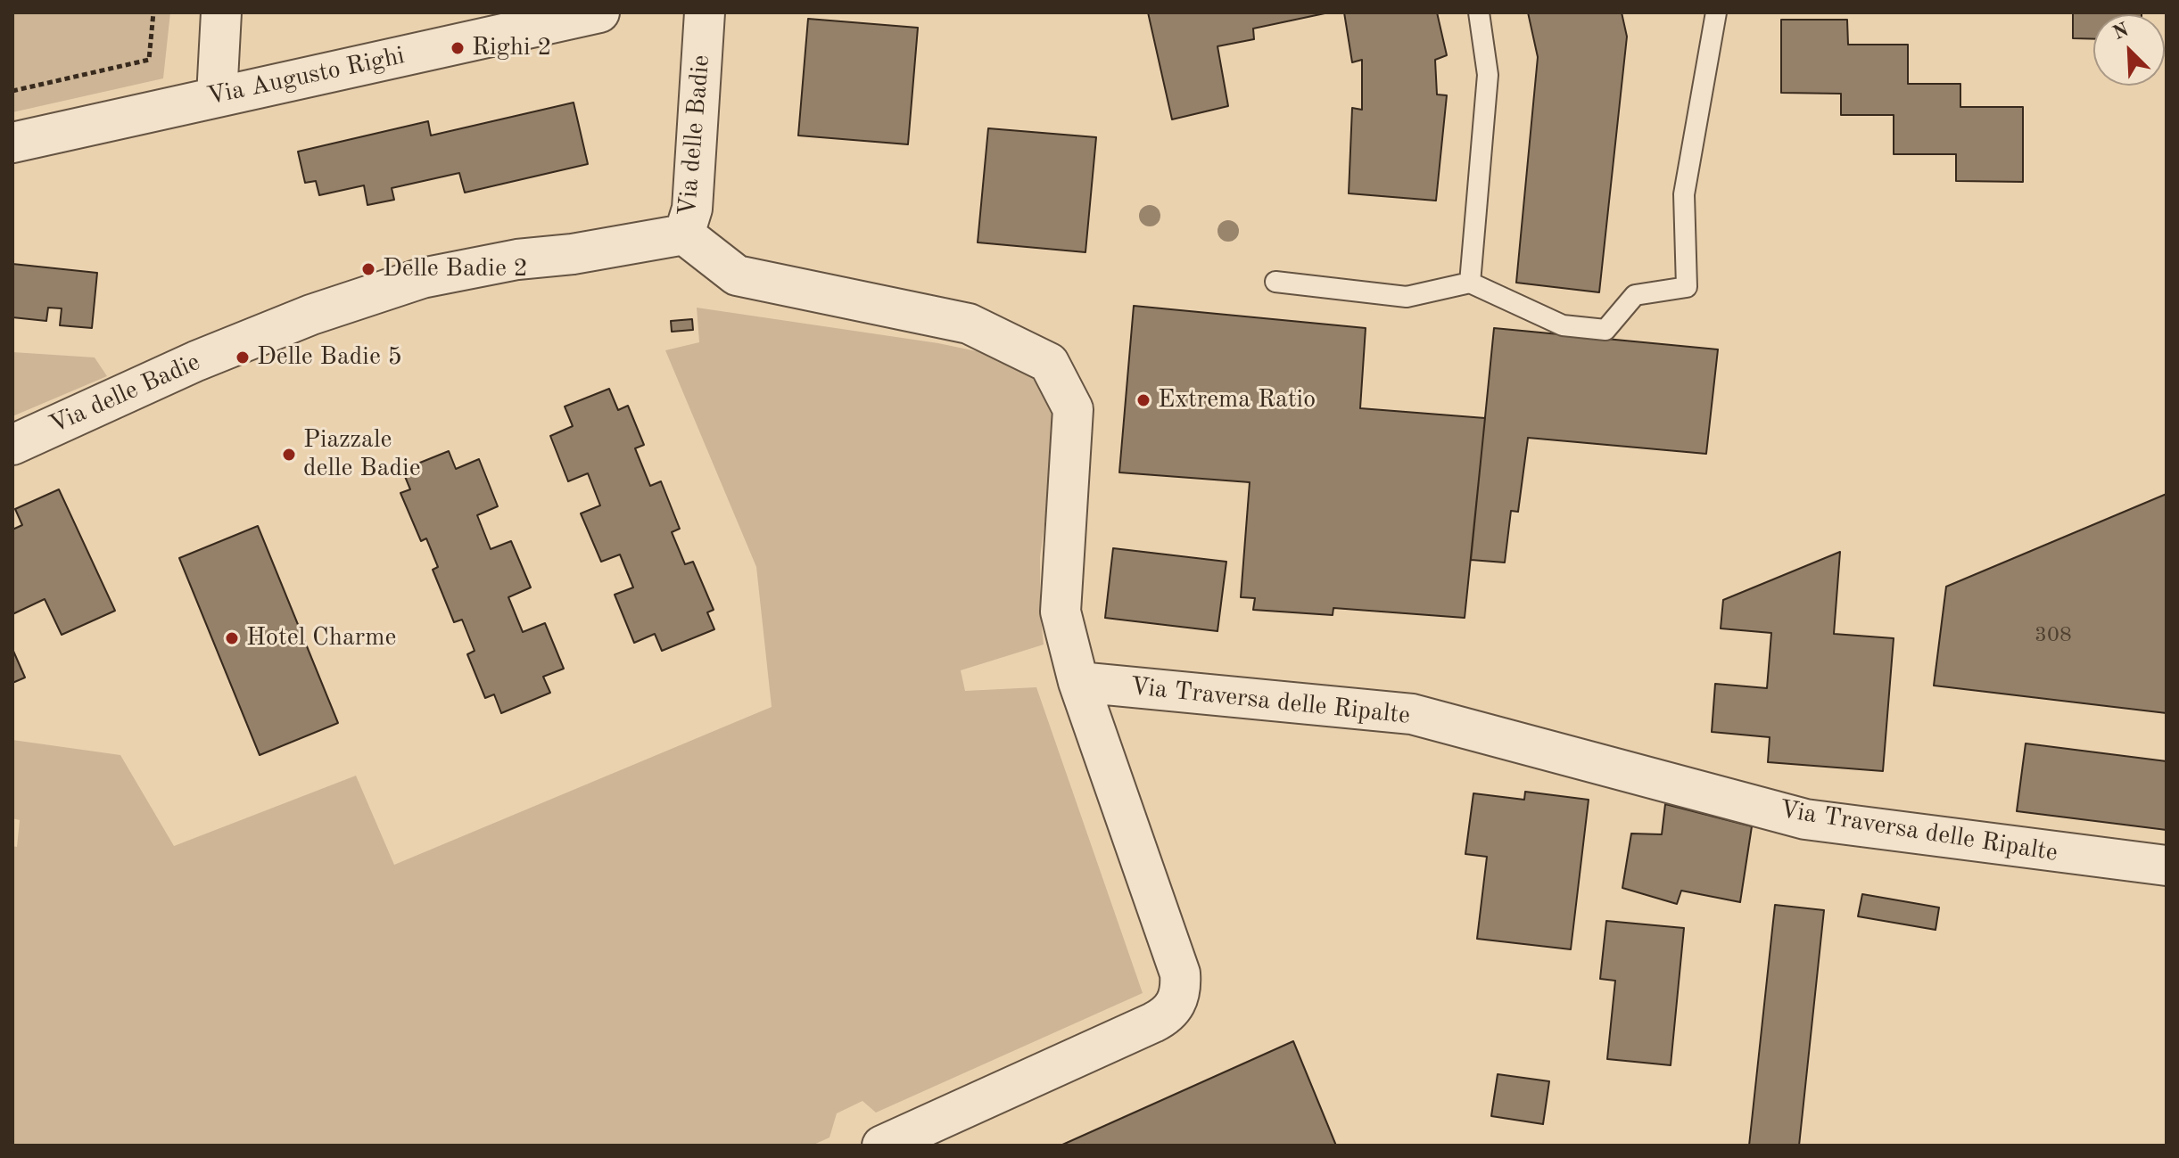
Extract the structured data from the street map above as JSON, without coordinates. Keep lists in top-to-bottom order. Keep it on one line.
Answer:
{"streets":{"street":["Via Augusto Righi","Via delle Badie","Via Traversa delle Ripalte"]},"places":["Righi 2","Delle Badie 2","Delle Badie 5","Extrema Ratio","Piazzale delle Badie","Hotel Charme"],"house_numbers":["308"],"north":"top left"}
